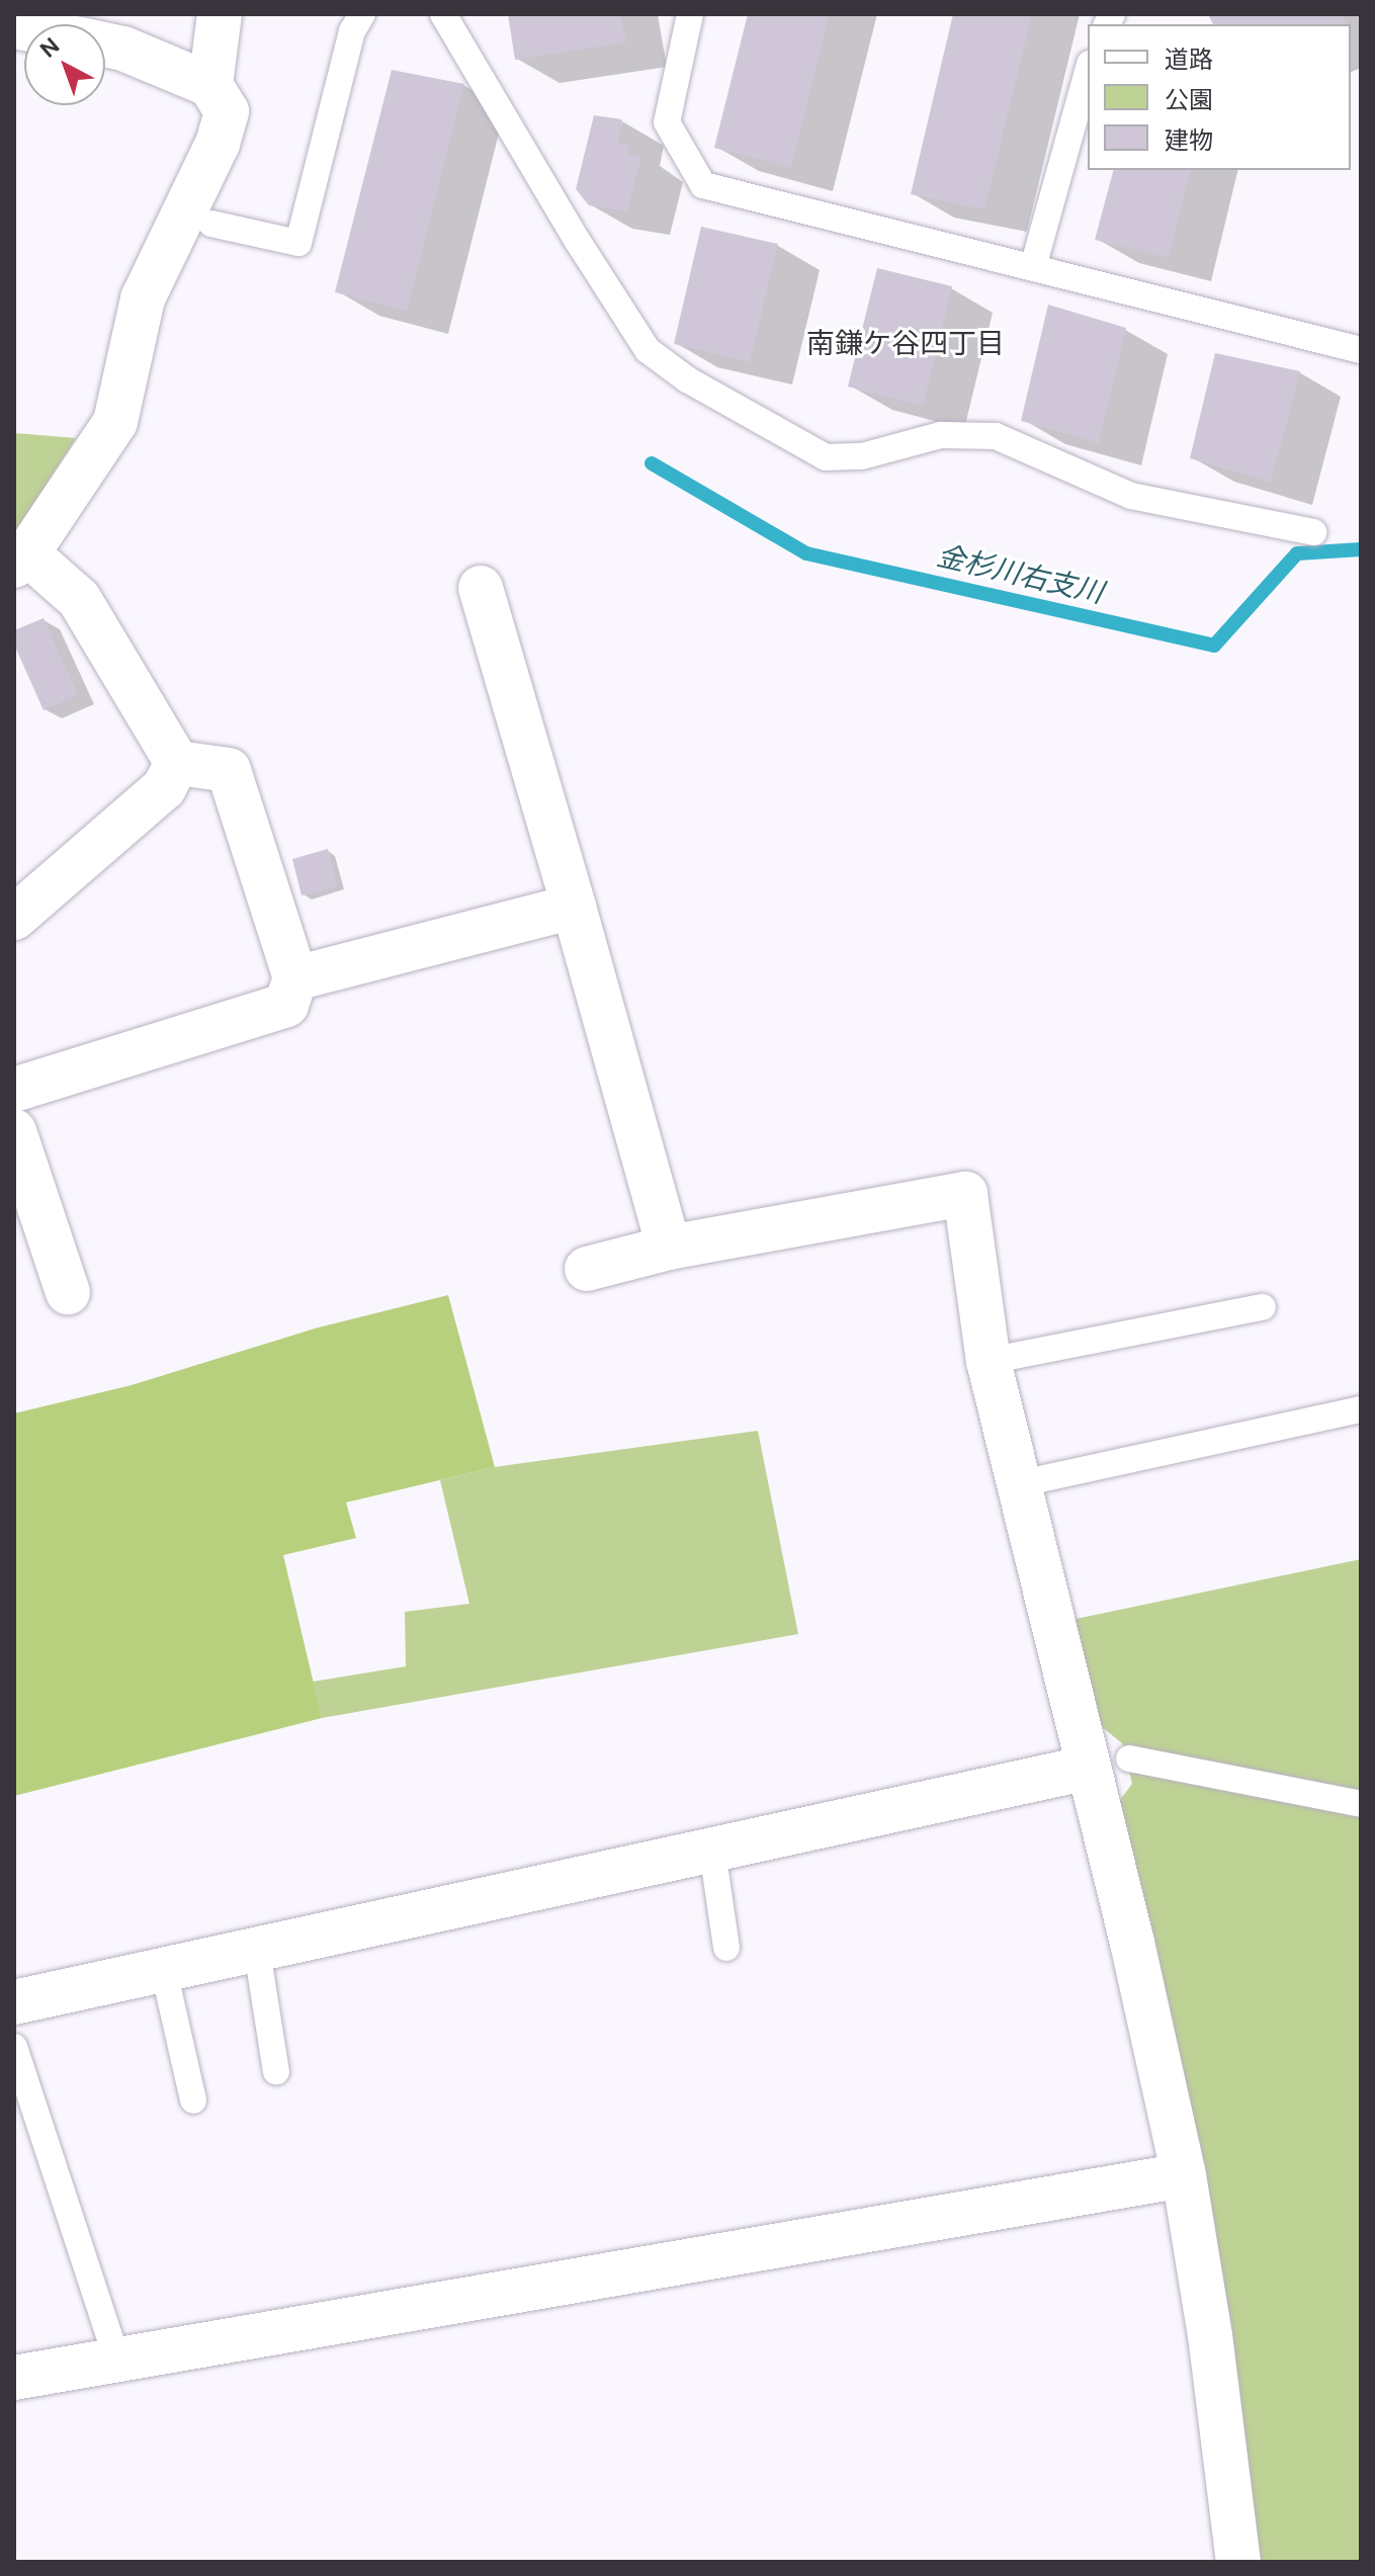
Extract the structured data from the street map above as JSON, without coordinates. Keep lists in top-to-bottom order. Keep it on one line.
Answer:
{"districts":["南鎌ケ谷四丁目"],"water":["金杉川右支川"],"legend":["道路","公園","建物"],"north":"top left"}
